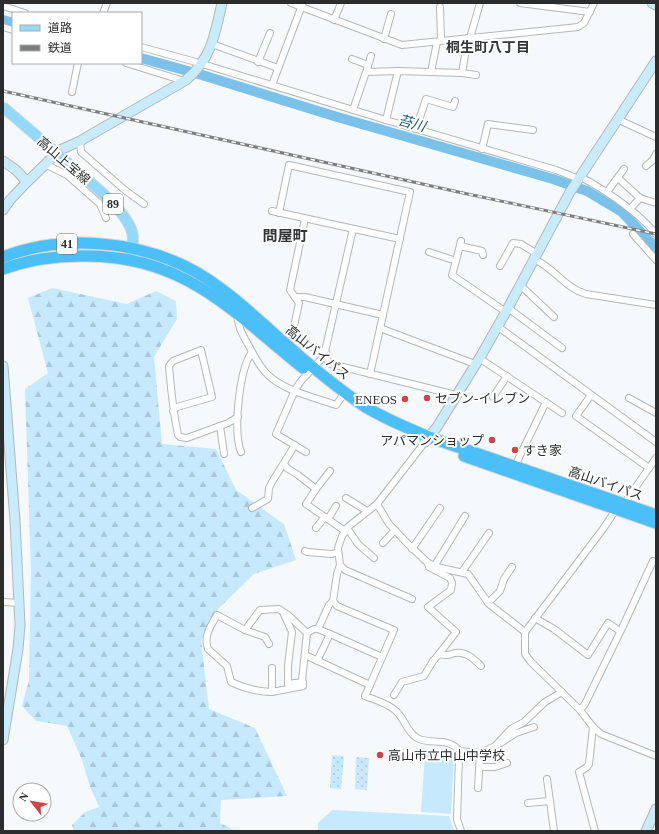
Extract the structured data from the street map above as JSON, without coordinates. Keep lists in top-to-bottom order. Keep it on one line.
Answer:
{"streets":{"highway":["41","高山バイパス"],"main road":["高山上宝線","89"]},"crossings":[["高山上宝線","41"],["高山上宝線","高山バイパス"],["41","高山バイパス"]],"districts":["桐生町八丁目","問屋町"],"water":["苔川"],"places":["セブン-イレブン","ENEOS","アパマンショップ","すき家","高山市立中山中学校"],"legend":["道路","鉄道"],"north":"top left"}
